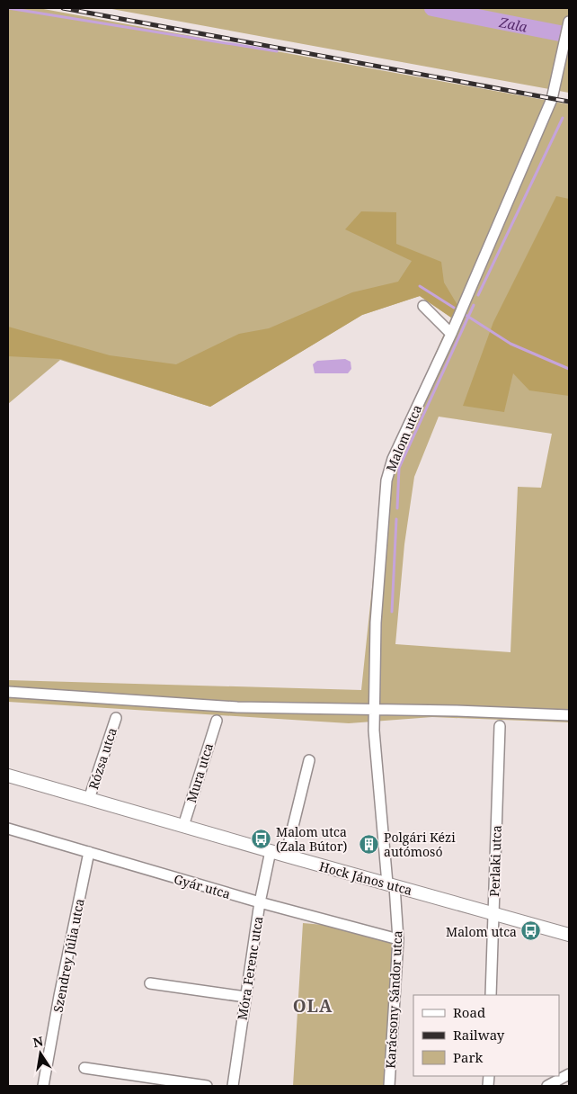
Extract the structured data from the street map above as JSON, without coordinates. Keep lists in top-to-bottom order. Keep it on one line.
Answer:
{"streets":{"main road":["Hock János utca"],"street":["Malom utca","Rózsa utca","Mura utca","Perlaki utca","Gyár utca","Szendrey Júlia utca","Móra Ferenc utca","Karácsony Sándor utca"]},"crossings":[["Malom utca","Hock János utca"],["Malom utca","Karácsony Sándor utca"],["Rózsa utca","Hock János utca"],["Mura utca","Hock János utca"],["Perlaki utca","Hock János utca"],["Hock János utca","Móra Ferenc utca"],["Hock János utca","Karácsony Sándor utca"],["Gyár utca","Szendrey Júlia utca"],["Gyár utca","Móra Ferenc utca"],["Gyár utca","Karácsony Sándor utca"]],"districts":["OLA"],"water":["Zala"],"places":{"bus stop":["Malom utca (Zala Bútor)","Malom utca"],"building":["Polgári Kézi autómosó"]},"legend":["Road","Railway","Park"],"north":"top"}
